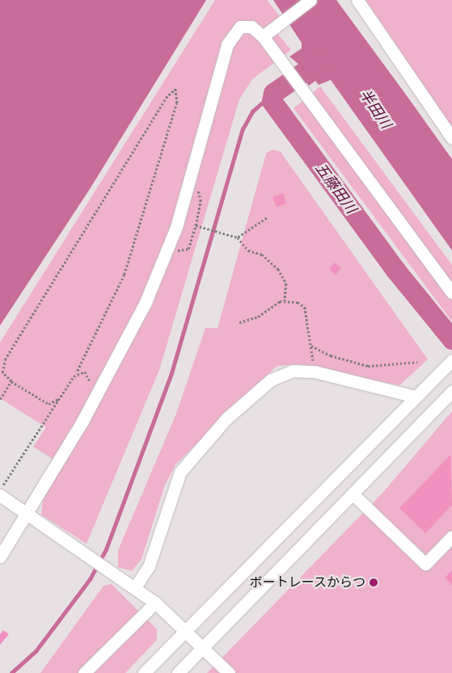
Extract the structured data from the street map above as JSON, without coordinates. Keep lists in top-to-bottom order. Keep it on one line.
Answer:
{"water":["半田川","五藤田川"],"places":["ボートレースからつ"]}
